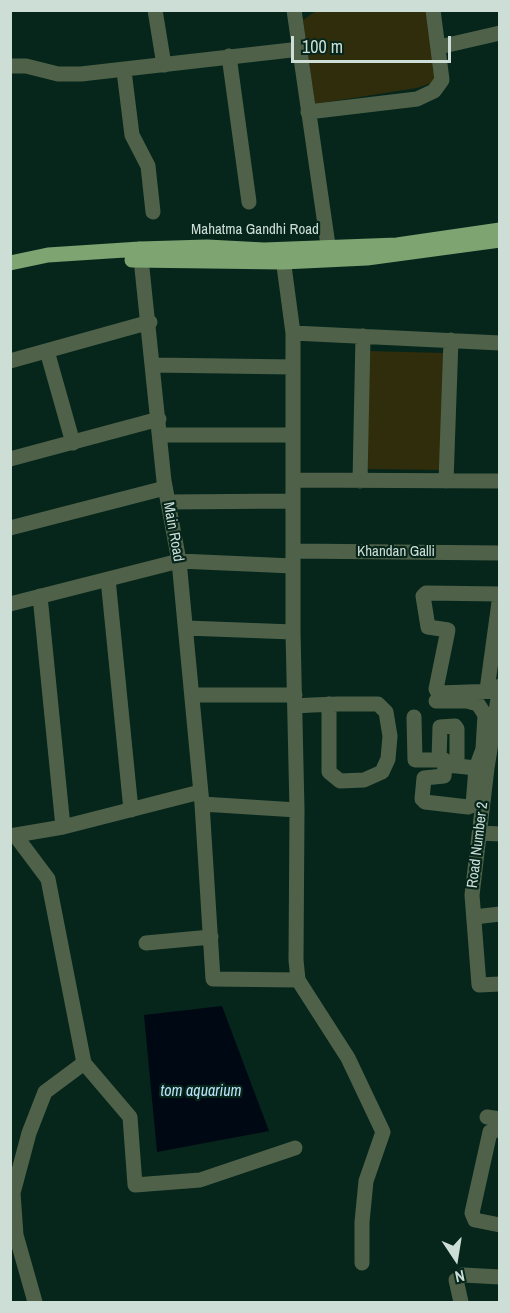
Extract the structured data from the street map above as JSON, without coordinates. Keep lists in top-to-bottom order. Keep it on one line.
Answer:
{"streets":{"main road":["Mahatma Gandhi Road"],"street":["Main Road","Khandan Galli","Road Number 2"]},"crossings":[["Mahatma Gandhi Road","Main Road"],["Main Road","Khandan Galli"]],"water":["tom aquarium"],"scale_bar":"100 m","north":"bottom"}
